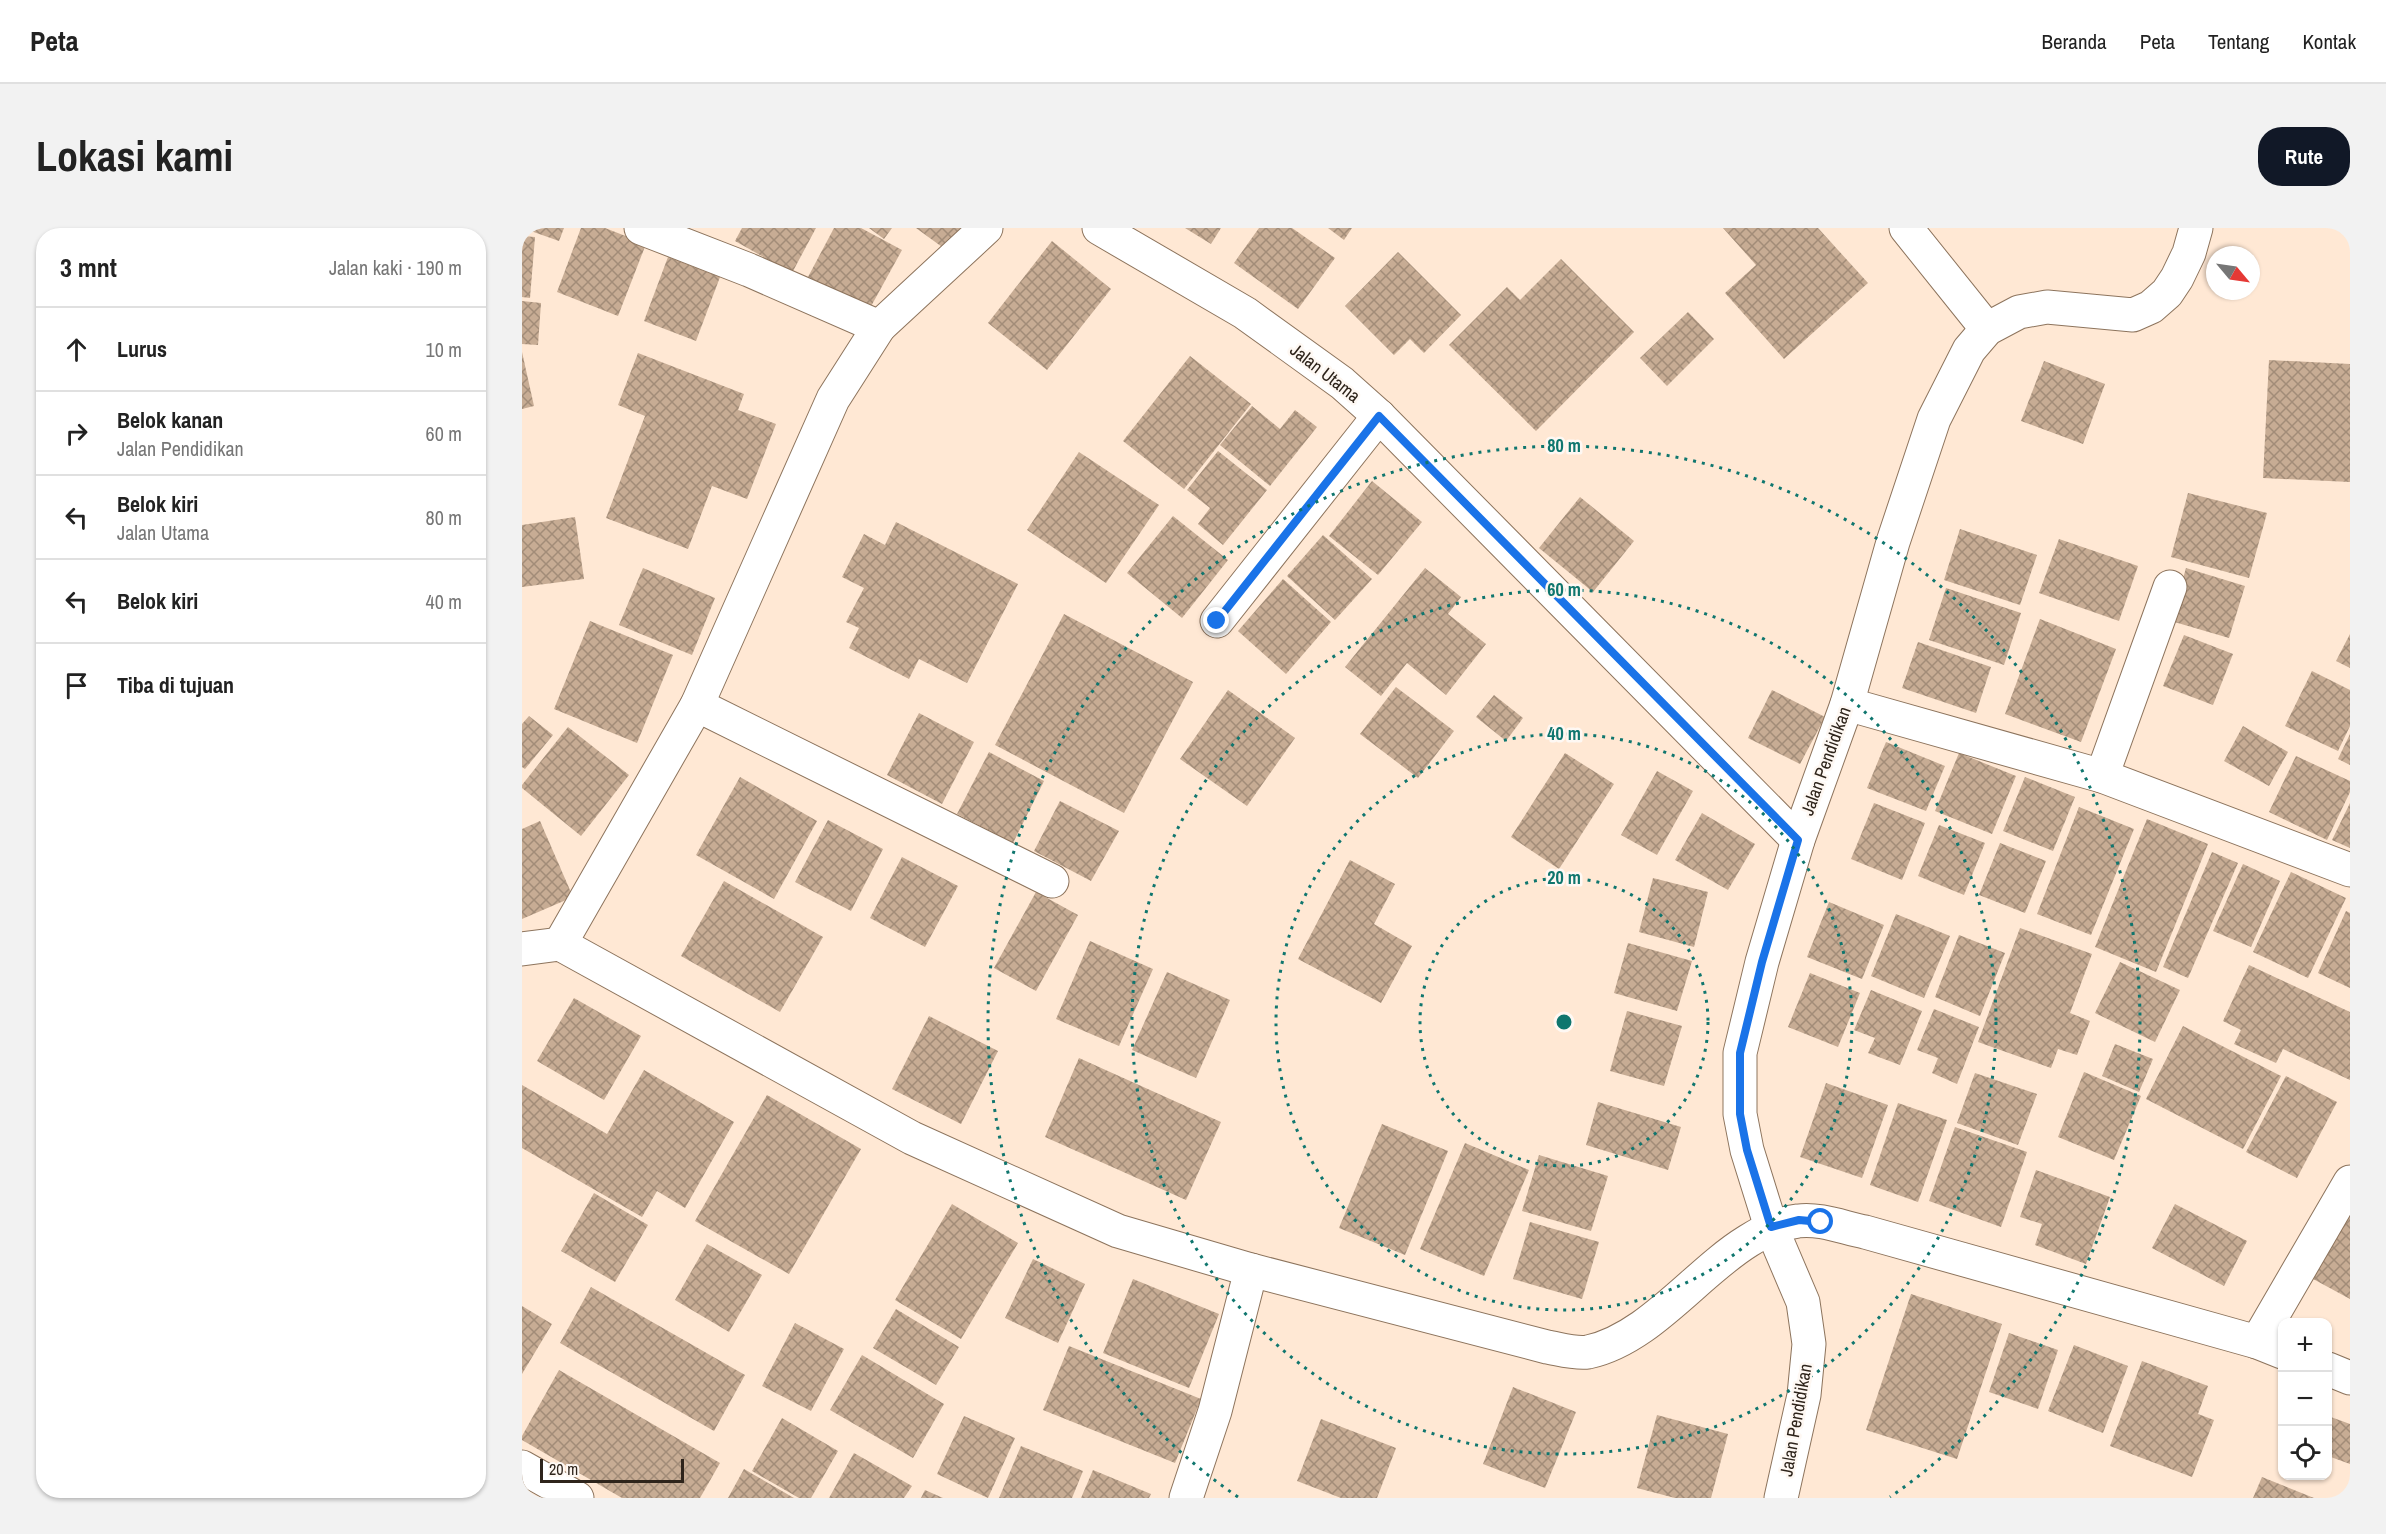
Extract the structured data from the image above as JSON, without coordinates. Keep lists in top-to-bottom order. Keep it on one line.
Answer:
{"streets":{"street":["Jalan Utama","Jalan Pendidikan"]},"crossings":[["Jalan Utama","Jalan Pendidikan"]],"scale_bar":"20 m","north":"bottom right","page":{"header":"Peta","nav":["Beranda","Peta","Tentang","Kontak"],"buttons":"Rute","title":"Lokasi kami","heading":["3 mnt","Jalan kaki · 190 m"],"list":[["Lurus","10 m"],["Belok kanan","Jalan Pendidikan","60 m"],["Belok kiri","Jalan Utama","80 m"],["Belok kiri","40 m"],"Tiba di tujuan"],"map_buttons":["+","−"],"scale":"20 m"},"rings":["80 m","60 m","40 m","20 m"]}
